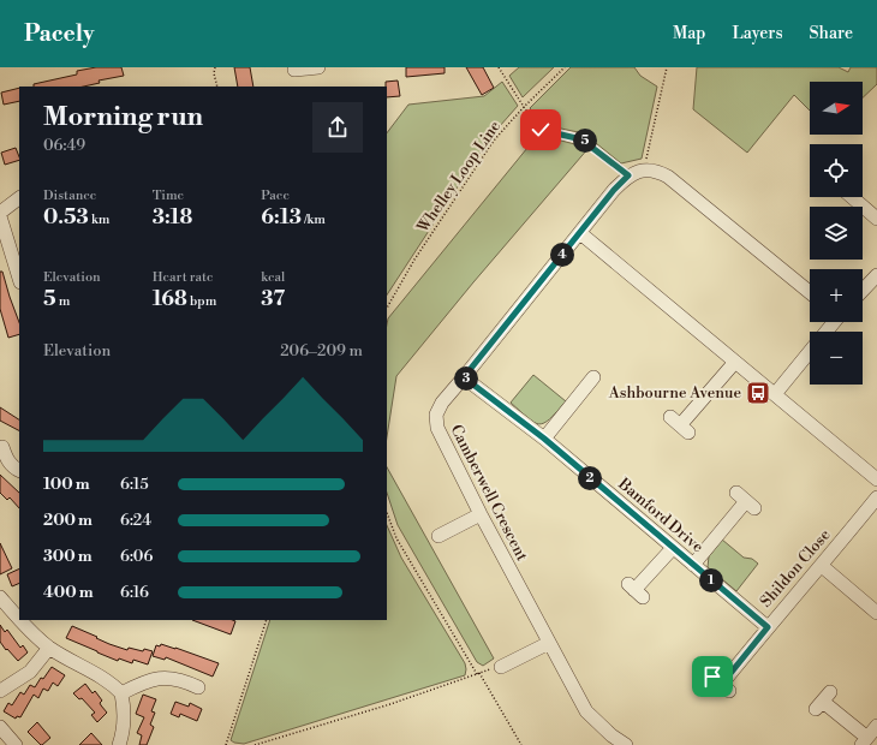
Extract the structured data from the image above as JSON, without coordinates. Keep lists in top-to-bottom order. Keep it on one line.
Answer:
{"streets":{"street":["Camberwell Crescent","Bamford Drive","Shildon Close"],"path":["Whelley Loop Line"]},"crossings":[["Camberwell Crescent","Bamford Drive"],["Bamford Drive","Shildon Close"]],"places":{"bus stop":["Ashbourne Avenue"]},"north":"right","page":{"header":"Pacely","nav":["Map","Layers","Share"],"map_buttons":["+","−"],"heading":["Morning run","06:49"],"pins":["5","4","3","2","1"],"stats":[["Distance","0.53 km"],["Time","3:18"],["Pace","6:13 /km"],["Elevation","5 m"],["Heart rate","168 bpm"],["kcal","37"]],"chart":["Elevation","206–209 m"],"list":[{"name":"100 m","note":"6:15"},{"name":"200 m","note":"6:24"},{"name":"300 m","note":"6:06"},{"name":"400 m","note":"6:16"}]}}
